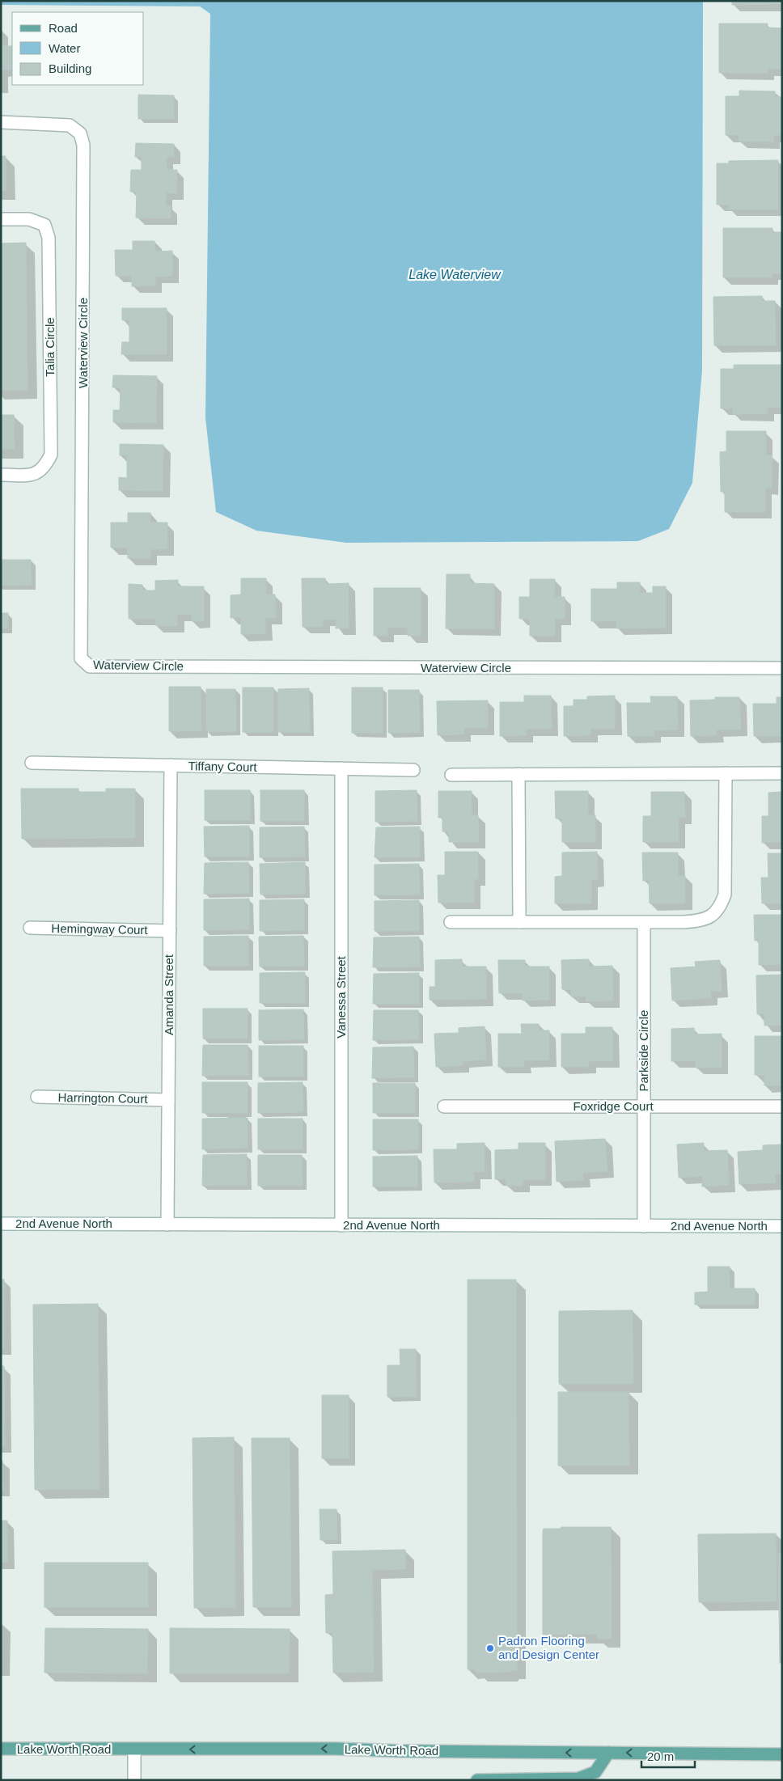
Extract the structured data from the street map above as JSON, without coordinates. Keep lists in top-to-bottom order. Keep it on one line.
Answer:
{"streets":{"main road":["Lake Worth Road"],"street":["Waterview Circle","Talia Circle","Tiffany Court","Hemingway Court","Amanda Street","Vanessa Street","Parkside Circle","Harrington Court","Foxridge Court","2nd Avenue North"]},"crossings":[["Tiffany Court","Amanda Street"],["Tiffany Court","Vanessa Street"],["Hemingway Court","Amanda Street"],["Amanda Street","Harrington Court"],["Amanda Street","2nd Avenue North"],["Vanessa Street","2nd Avenue North"],["Parkside Circle","Foxridge Court"],["Parkside Circle","2nd Avenue North"]],"one_way":["Lake Worth Road"],"water":["Lake Waterview"],"places":["Padron Flooring and Design Center"],"legend":["Road","Water","Building"],"scale_bar":"20 m"}
